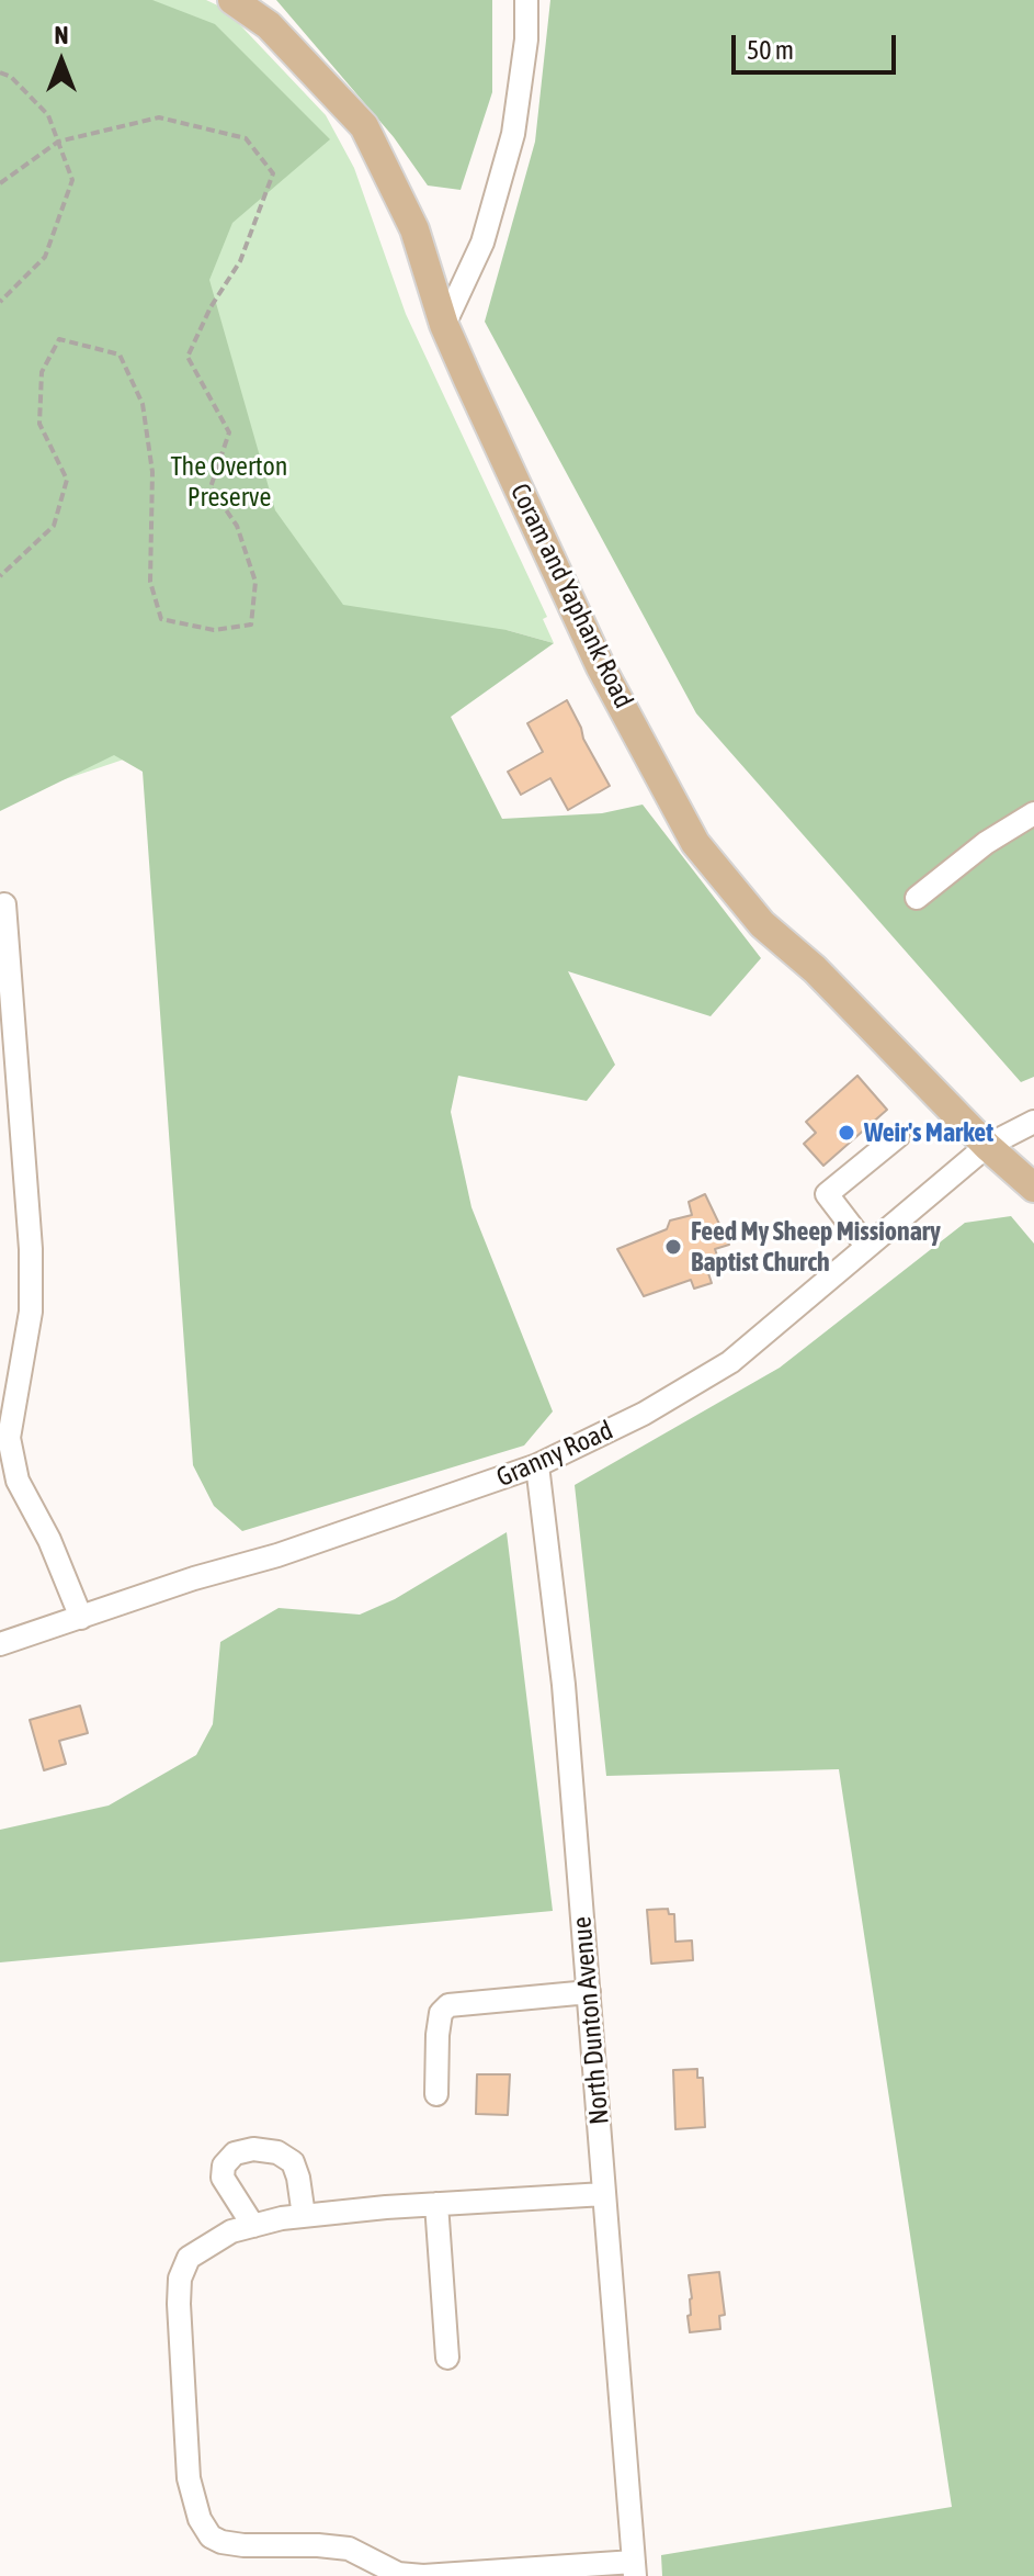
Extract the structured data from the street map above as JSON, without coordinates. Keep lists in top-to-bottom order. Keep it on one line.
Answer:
{"streets":{"main road":["Coram and Yaphank Road"],"street":["Granny Road","North Dunton Avenue"]},"crossings":[["Coram and Yaphank Road","Granny Road"],["Granny Road","North Dunton Avenue"]],"parks":["The Overton Preserve"],"places":["Weir's Market","Feed My Sheep Missionary Baptist Church"],"scale_bar":"50 m","north":"top"}
